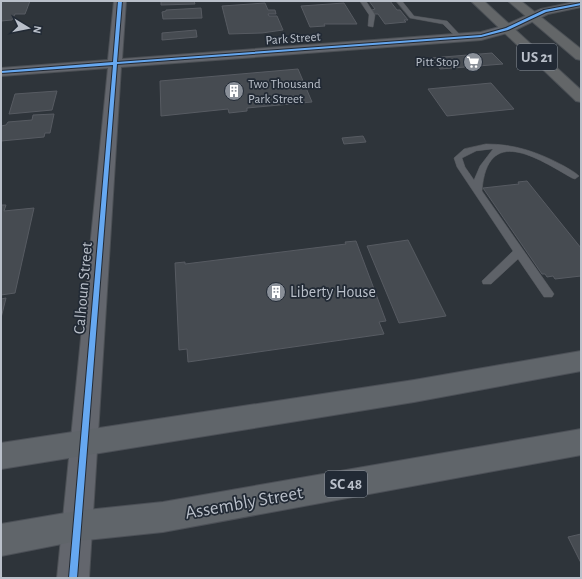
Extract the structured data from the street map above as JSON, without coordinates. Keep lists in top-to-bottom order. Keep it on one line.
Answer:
{"streets":{"highway":["US 21"],"main road":["SC 48","Assembly Street"],"street":["Park Street","Calhoun Street"]},"crossings":[["Park Street","US 21"],["Park Street","Calhoun Street"],["Calhoun Street","Assembly Street"]],"places":{"supermarket":["Pitt Stop"],"building":["Two Thousand Park Street","Liberty House"]},"north":"right"}
